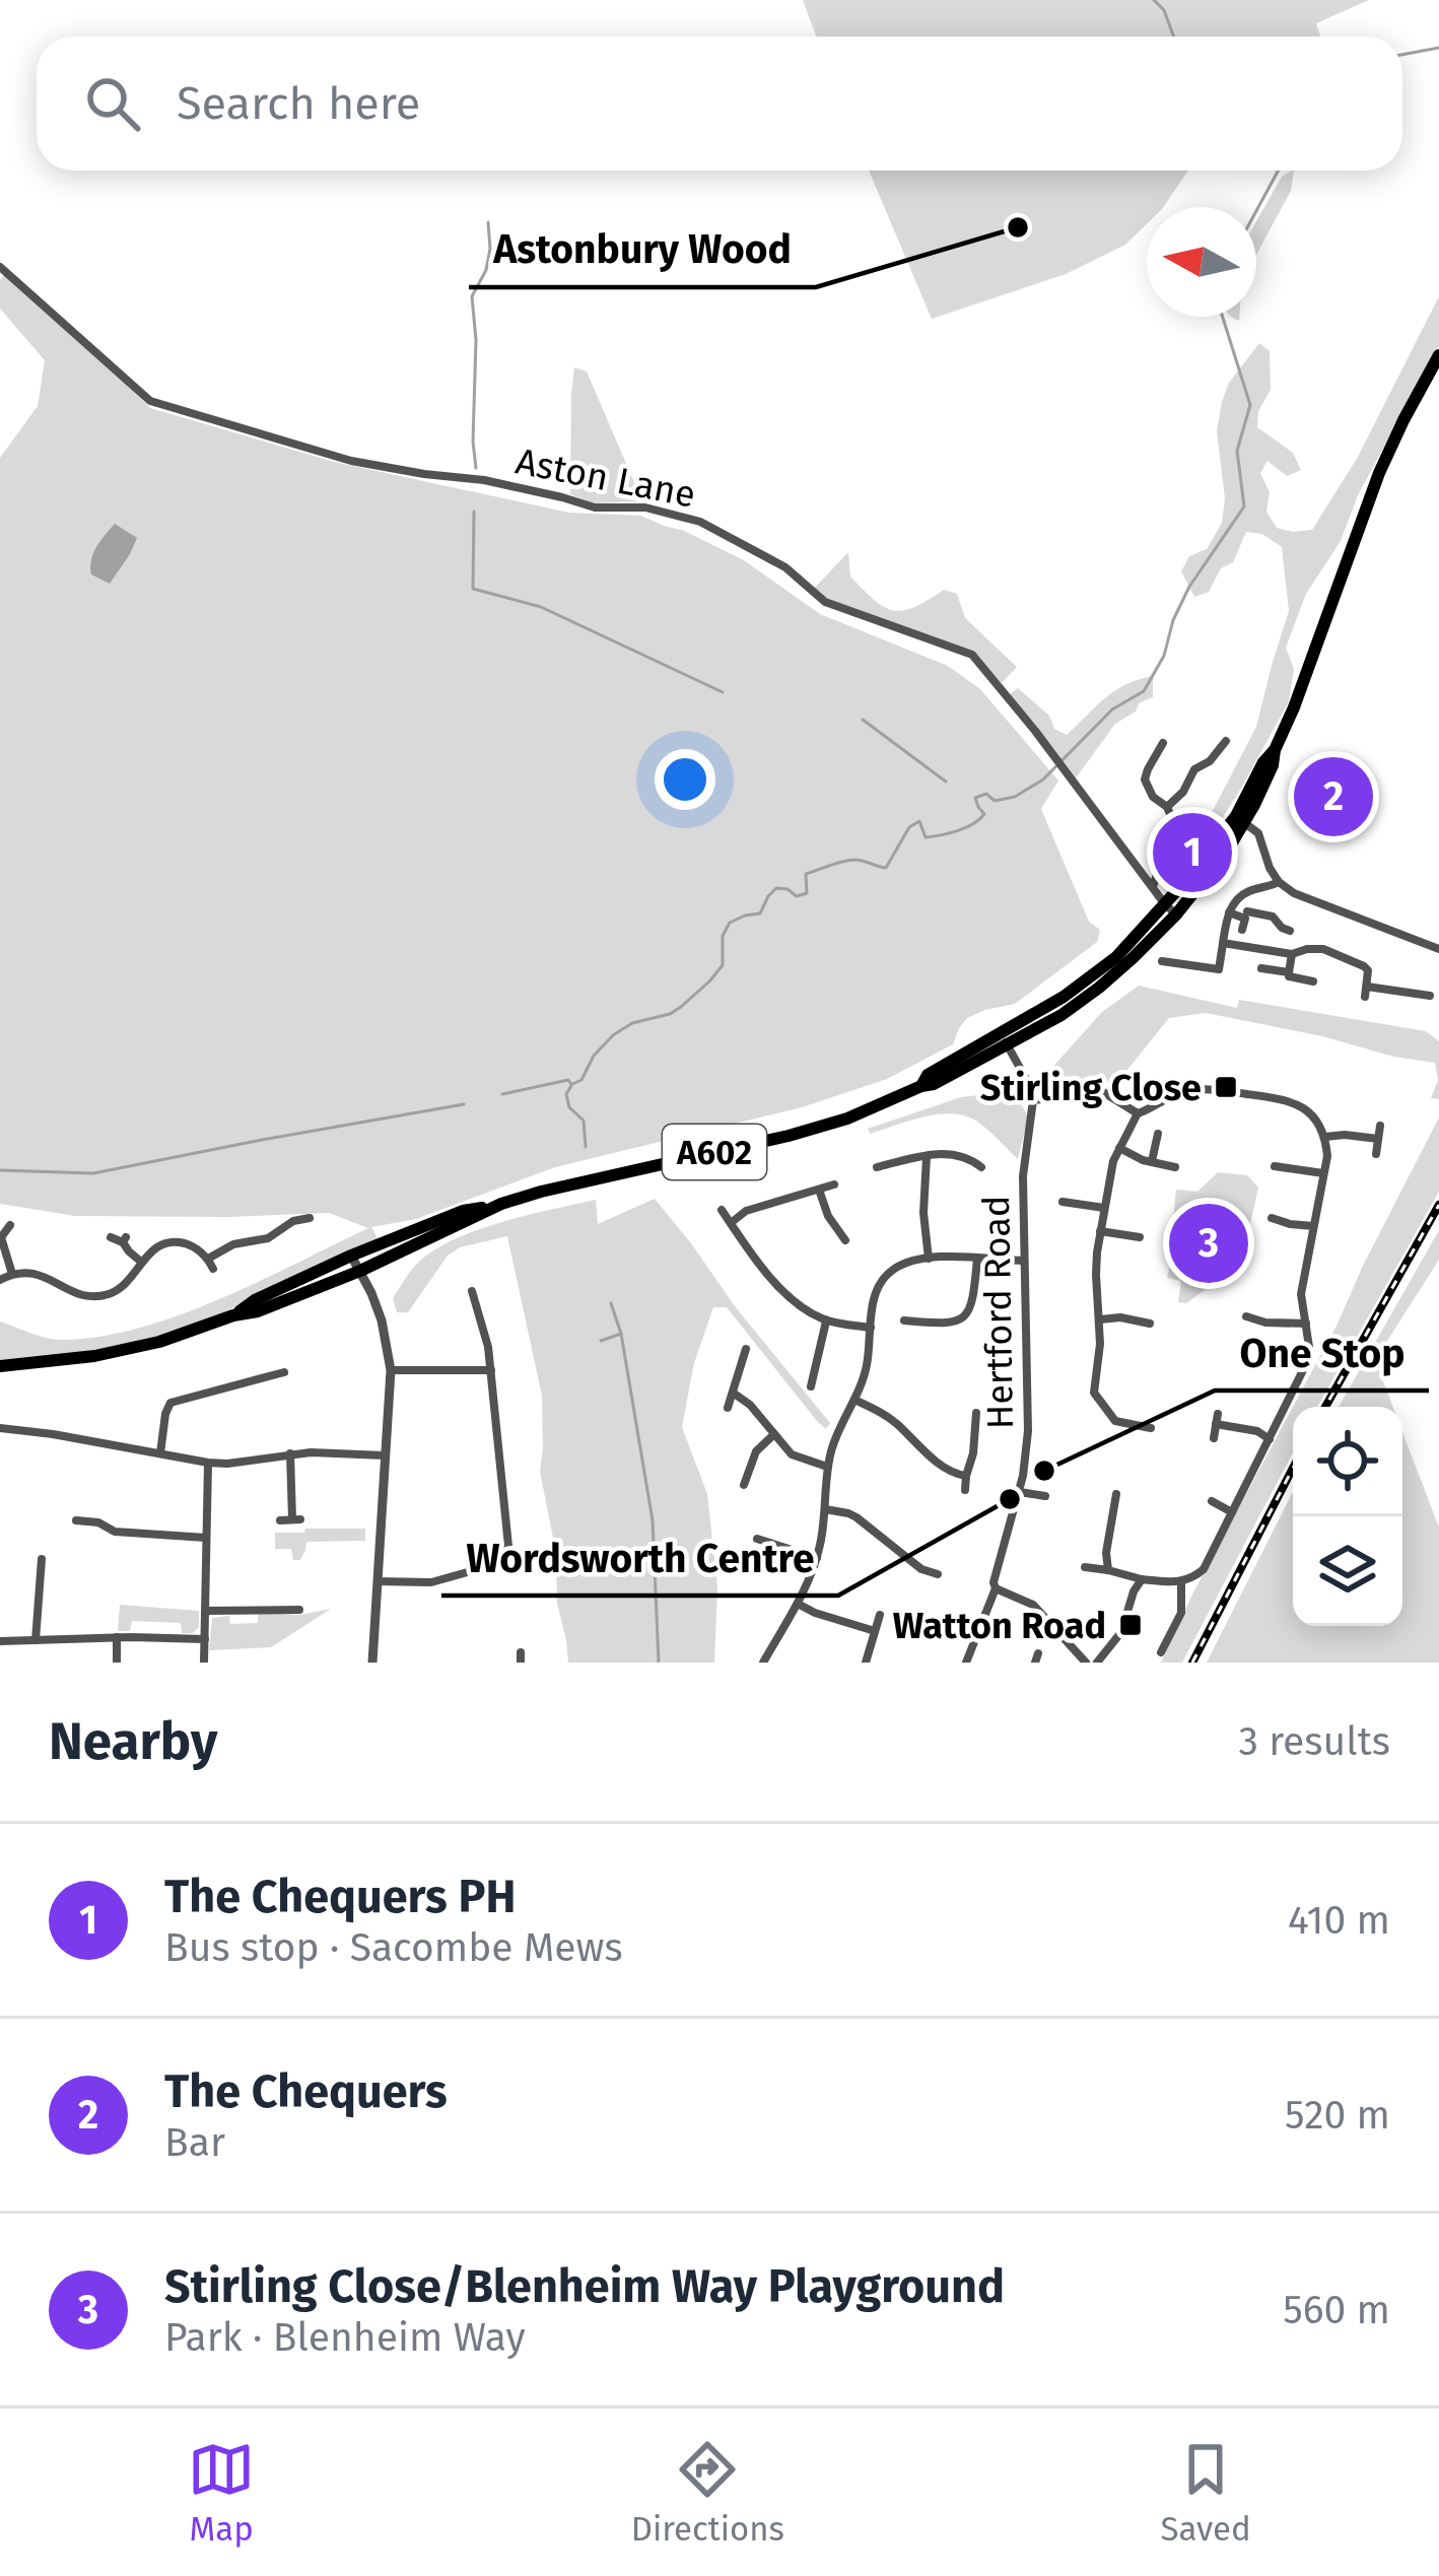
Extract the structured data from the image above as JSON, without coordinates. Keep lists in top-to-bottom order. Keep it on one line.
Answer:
{"streets":{"highway":["A602"],"street":["Aston Lane","Hertford Road"]},"crossings":[["Aston Lane","A602"]],"places":{"other":["Astonbury Wood","One Stop","Wordsworth Centre"],"transit":["Stirling Close","Watton Road"]},"north":"left","page":{"search":"Search here","pins":["2","1","3"],"heading":["Nearby","3 results"],"list":[{"mark":"1","name":"The Chequers PH","note":"Bus stop · Sacombe Mews","value":"410 m"},{"mark":"2","name":"The Chequers","note":"Bar","value":"520 m"},{"mark":"3","name":"Stirling Close/Blenheim Way Playground","note":"Park · Blenheim Way","value":"560 m"}],"nav":["Map","Directions","Saved"]}}
